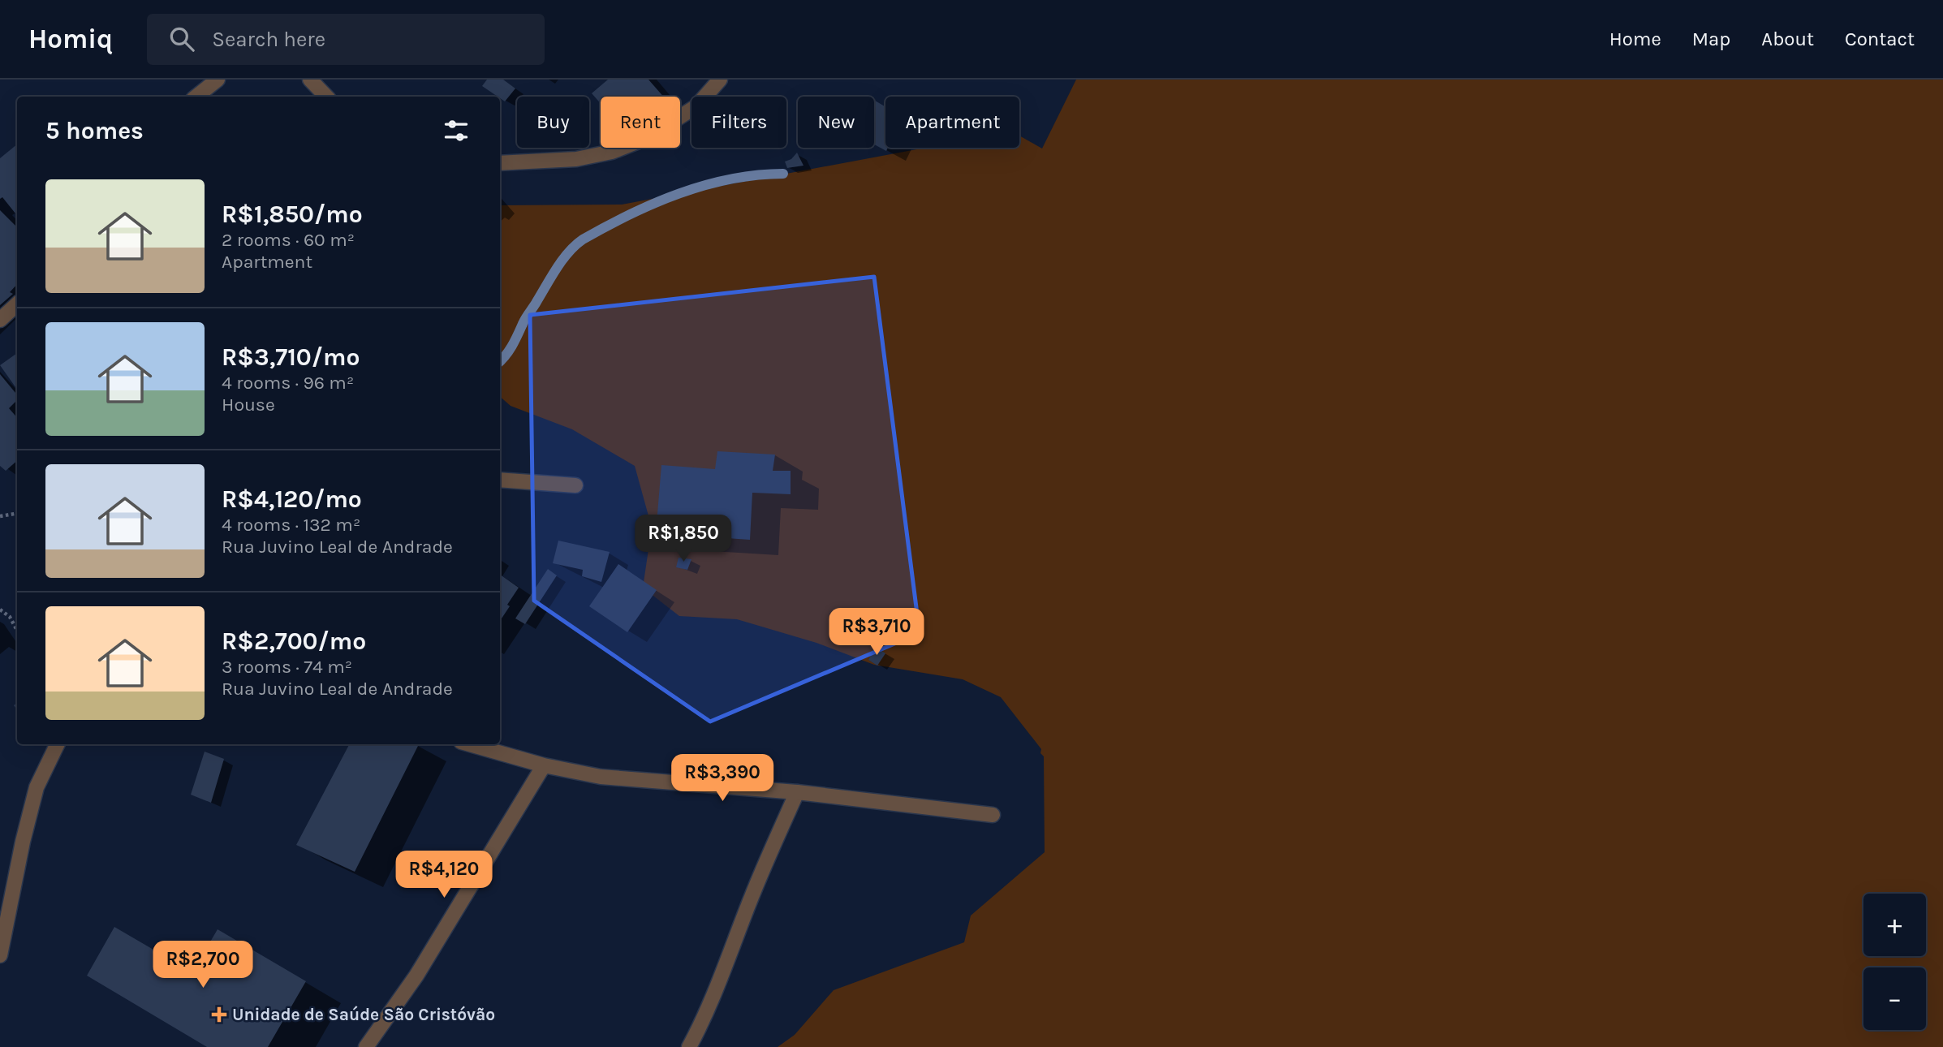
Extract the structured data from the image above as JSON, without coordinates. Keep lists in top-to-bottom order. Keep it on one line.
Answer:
{"places":{"health":["Unidade de Saúde São Cristóvão"]},"page":{"header":"Homiq","search":"Search here","nav":["Home","Map","About","Contact"],"chip":["Buy","Rent","Filters","New","Apartment"],"heading":"5 homes","list":[{"name":"R$1,850/mo","note":"2 rooms · 60 m² · Apartment"},{"name":"R$3,710/mo","note":"4 rooms · 96 m² · House"},{"name":"R$4,120/mo","note":"4 rooms · 132 m² · Rua Juvino Leal de Andrade"},{"name":"R$2,700/mo","note":"3 rooms · 74 m² · Rua Juvino Leal de Andrade"}],"price":["R$1,850","R$3,710","R$3,390","R$4,120","R$2,700"],"map_buttons":["+","−"]}}
